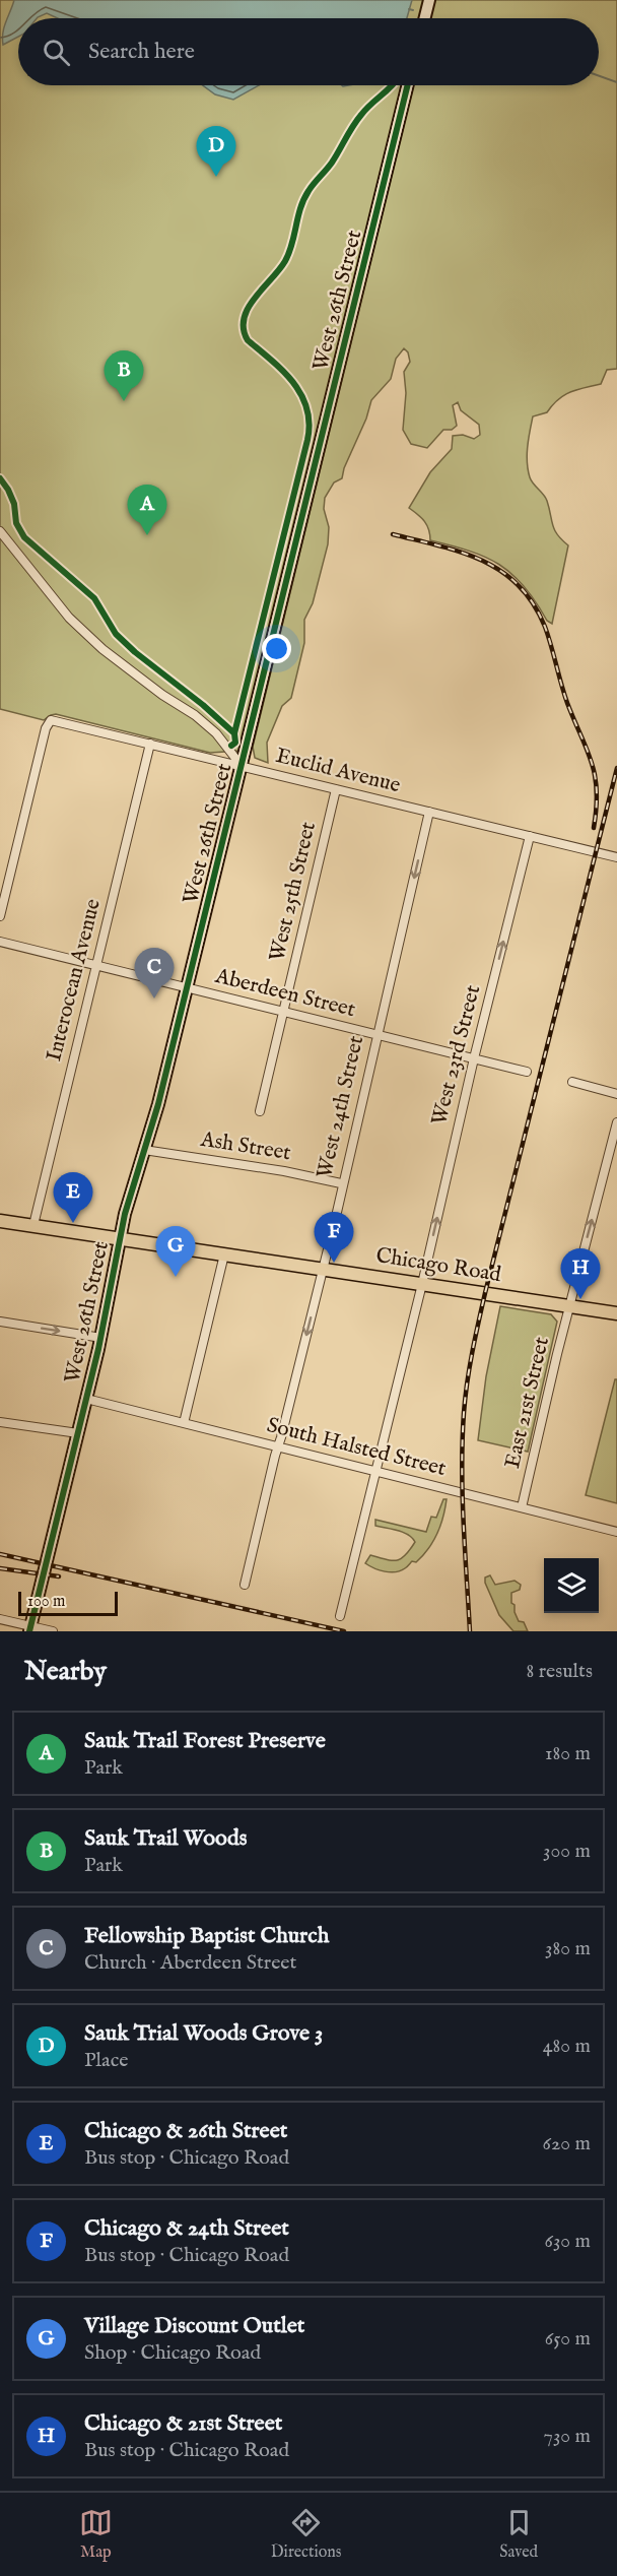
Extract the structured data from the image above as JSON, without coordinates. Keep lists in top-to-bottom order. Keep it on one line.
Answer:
{"streets":{"main road":["Chicago Road"],"street":["West 26th Street","Euclid Avenue","West 25th Street","Interocean Avenue","Aberdeen Street","West 23rd Street","West 24th Street","Ash Street","East 21st Street","South Halsted Street"]},"crossings":[["West 26th Street","Euclid Avenue"],["West 26th Street","Aberdeen Street"],["West 26th Street","Ash Street"],["West 26th Street","Chicago Road"],["West 26th Street","South Halsted Street"],["Euclid Avenue","West 25th Street"],["Euclid Avenue","Interocean Avenue"],["Euclid Avenue","West 23rd Street"],["Euclid Avenue","West 24th Street"],["West 25th Street","Aberdeen Street"],["Interocean Avenue","Aberdeen Street"],["Interocean Avenue","Chicago Road"],["Aberdeen Street","West 23rd Street"],["Aberdeen Street","West 24th Street"],["West 23rd Street","Chicago Road"],["West 23rd Street","South Halsted Street"],["West 24th Street","Ash Street"],["West 24th Street","Chicago Road"],["West 24th Street","South Halsted Street"],["Chicago Road","East 21st Street"],["East 21st Street","South Halsted Street"]],"one_way":["West 23rd Street","West 24th Street","East 21st Street"],"scale_bar":"100 m","page":{"search":"Search here","pins":["D","B","A","C","E","F","G","H"],"scale":"100 m","heading":["Nearby","8 results"],"list":[{"mark":"A","name":"Sauk Trail Forest Preserve","note":"Park","value":"180 m"},{"mark":"B","name":"Sauk Trail Woods","note":"Park","value":"300 m"},{"mark":"C","name":"Fellowship Baptist Church","note":"Church · Aberdeen Street","value":"380 m"},{"mark":"D","name":"Sauk Trial Woods Grove 3","note":"Place","value":"480 m"},{"mark":"E","name":"Chicago & 26th Street","note":"Bus stop · Chicago Road","value":"620 m"},{"mark":"F","name":"Chicago & 24th Street","note":"Bus stop · Chicago Road","value":"630 m"},{"mark":"G","name":"Village Discount Outlet","note":"Shop · Chicago Road","value":"650 m"},{"mark":"H","name":"Chicago & 21st Street","note":"Bus stop · Chicago Road","value":"730 m"}],"nav":["Map","Directions","Saved"]}}
